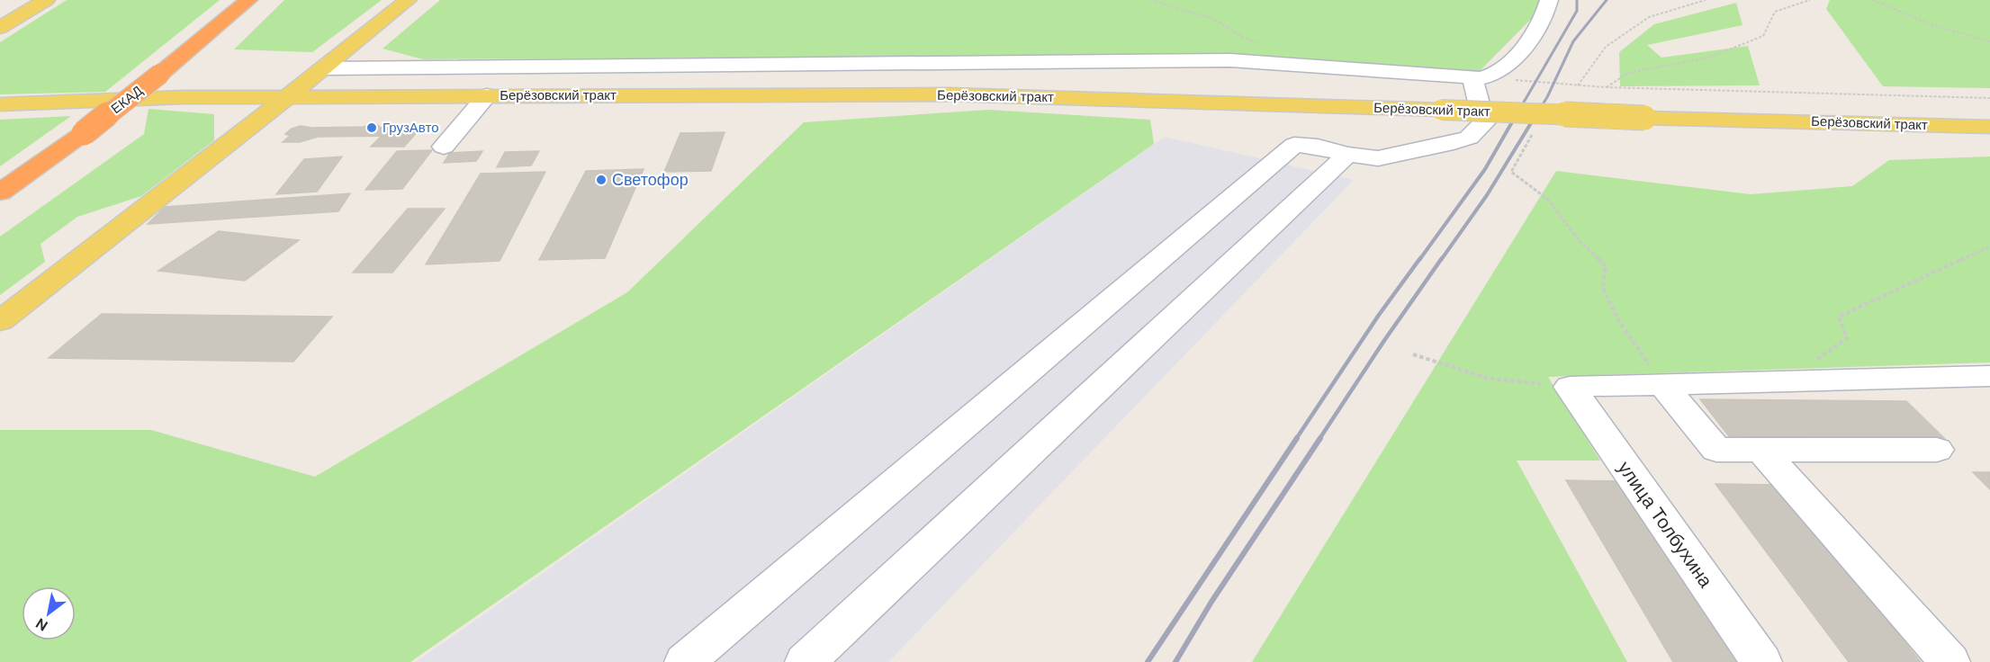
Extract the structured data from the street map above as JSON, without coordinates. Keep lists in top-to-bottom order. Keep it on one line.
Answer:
{"streets":{"highway":["ЕКАД"],"main road":["Берёзовский тракт"],"street":["улица Толбухина"]},"places":["ГрузАвто","Светофор"],"north":"bottom left"}
